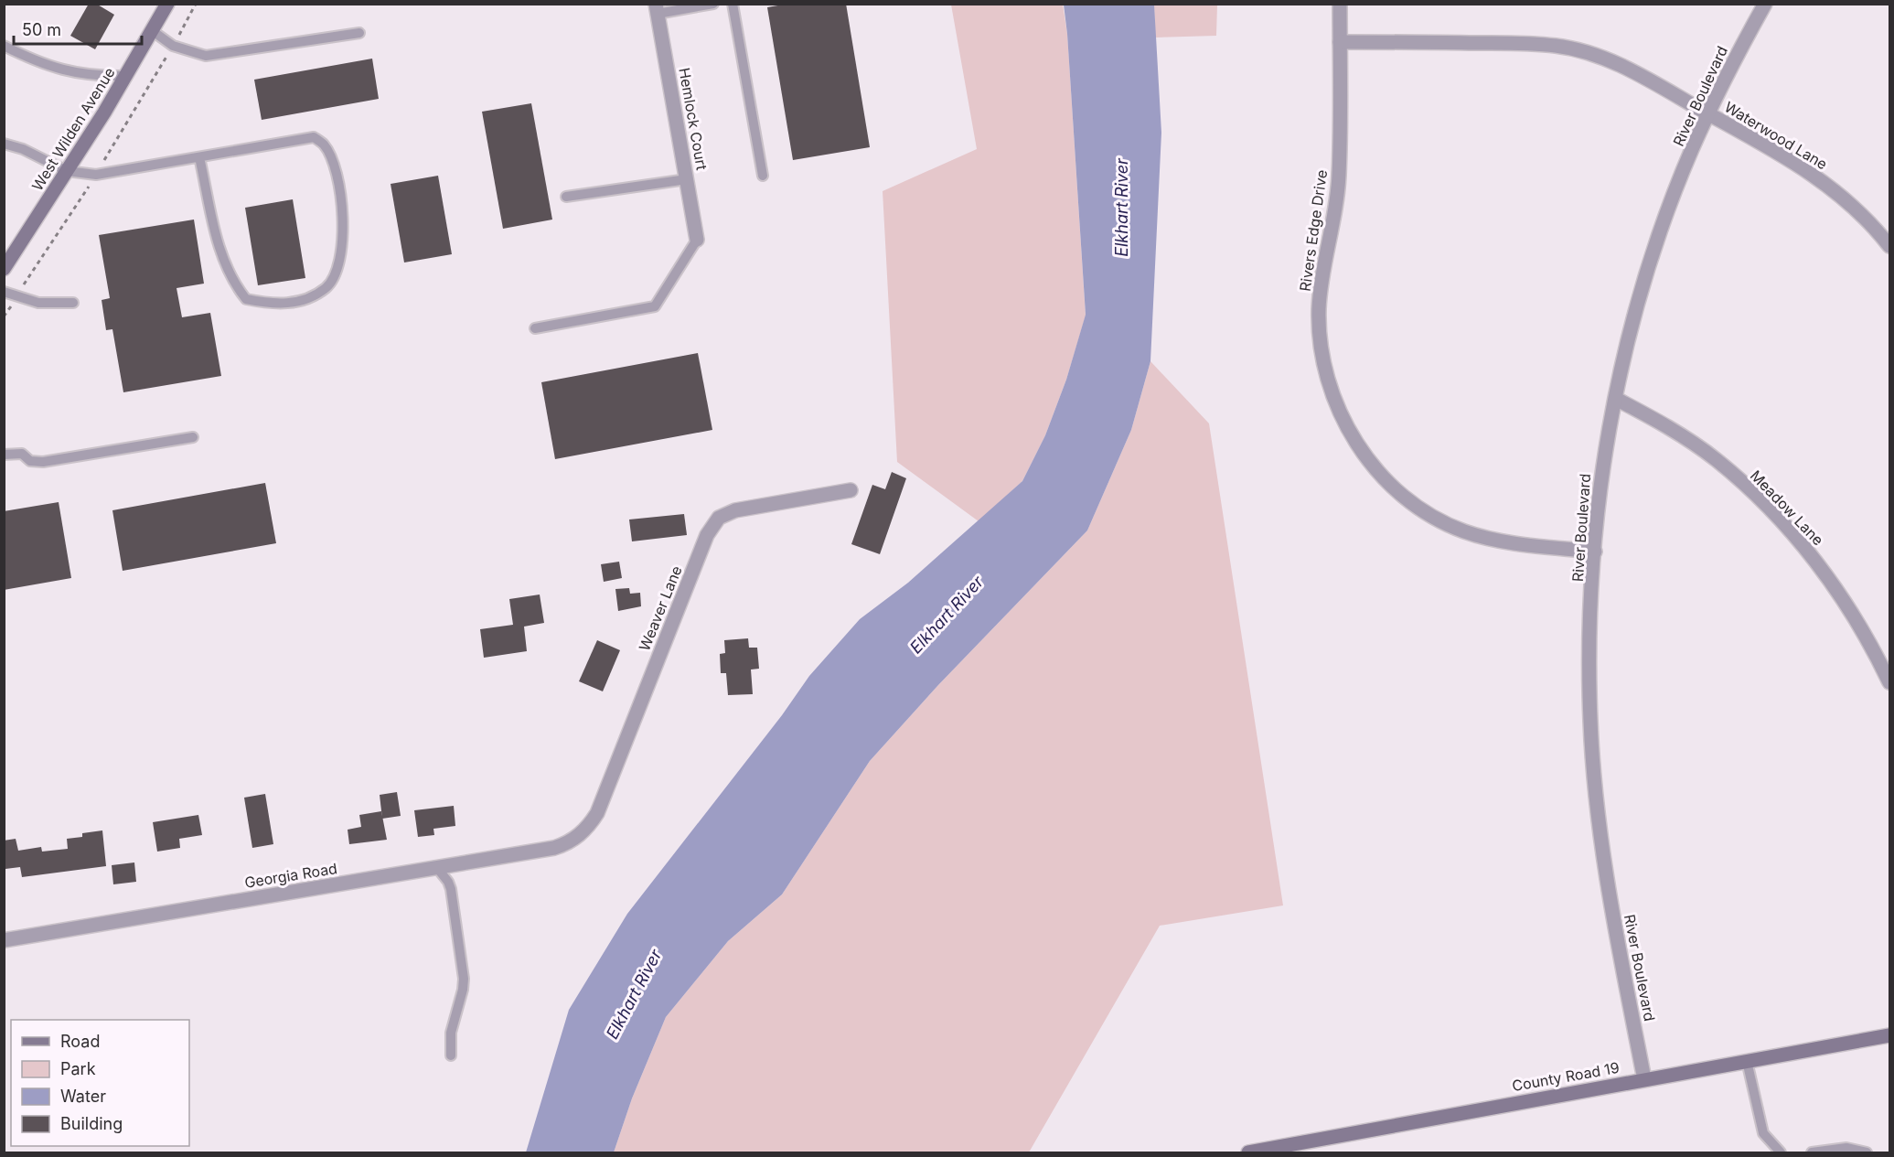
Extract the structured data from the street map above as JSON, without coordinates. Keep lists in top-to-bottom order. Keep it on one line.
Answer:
{"streets":{"street":["River Boulevard","Hemlock Court","West Wilden Avenue","Waterwood Lane","Rivers Edge Drive","Meadow Lane","Weaver Lane","Georgia Road","County Road 19"]},"crossings":[["River Boulevard","Waterwood Lane"],["River Boulevard","Rivers Edge Drive"],["River Boulevard","Meadow Lane"],["River Boulevard","County Road 19"],["Waterwood Lane","Rivers Edge Drive"],["Weaver Lane","Georgia Road"]],"water":["Elkhart River"],"legend":["Road","Park","Water","Building"],"scale_bar":"50 m"}
